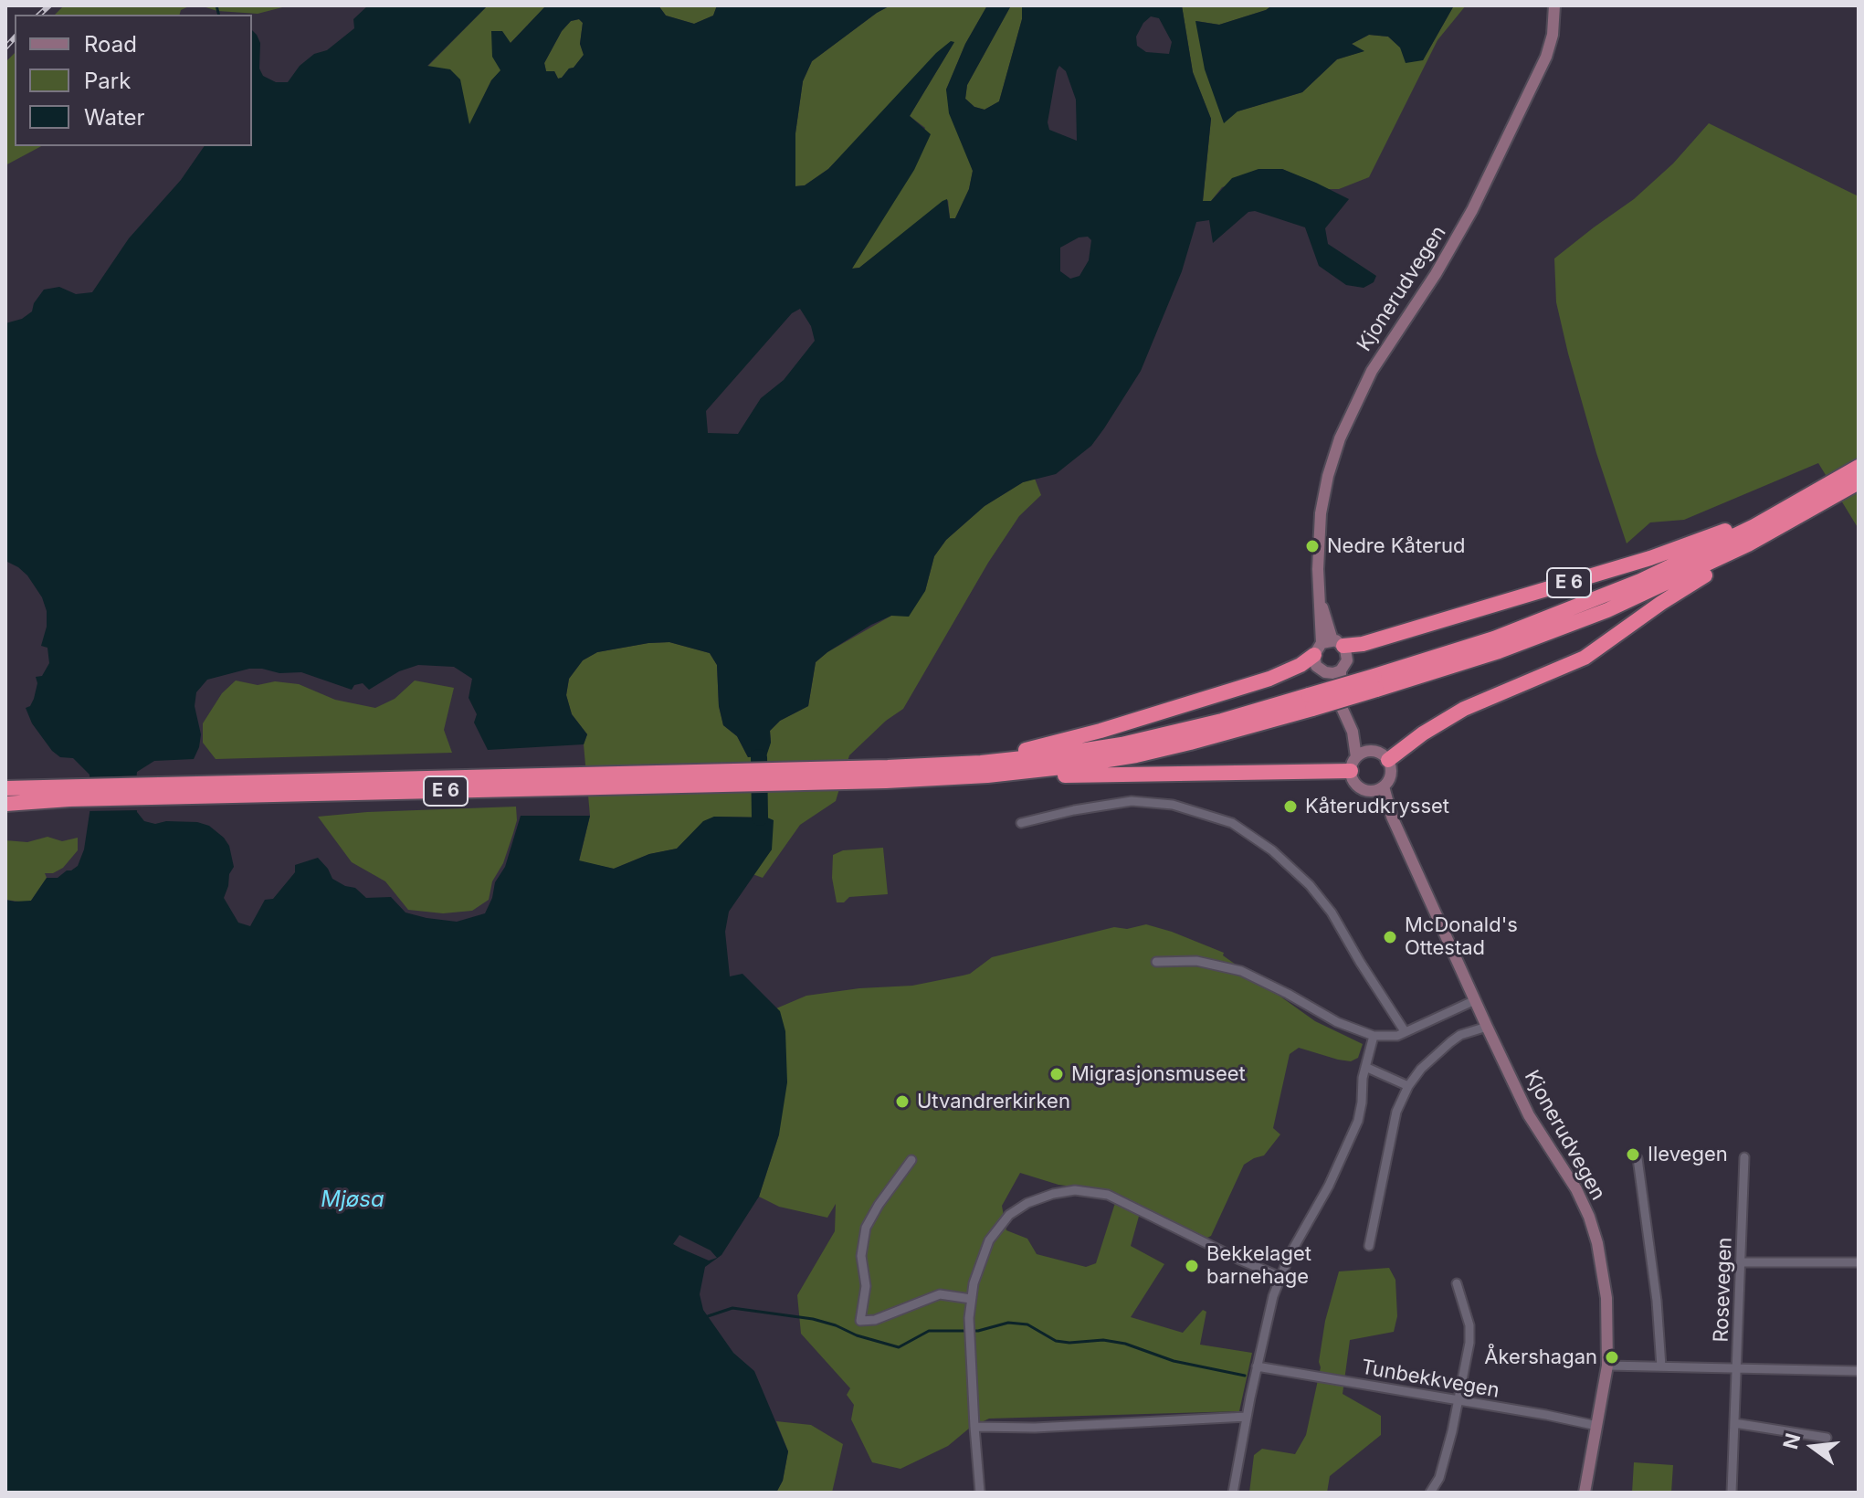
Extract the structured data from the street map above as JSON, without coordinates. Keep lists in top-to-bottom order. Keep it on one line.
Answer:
{"streets":{"highway":["E 6"],"main road":["Kjonerudvegen"],"street":["Rosevegen","Tunbekkvegen"]},"crossings":[["Kjonerudvegen","E 6"],["Kjonerudvegen","Tunbekkvegen"]],"water":["Mjøsa"],"places":["Nedre Kåterud","Kåterudkrysset","McDonald's Ottestad","Migrasjonsmuseet","Utvandrerkirken","Ilevegen","Bekkelaget barnehage","Åkershagan"],"legend":["Road","Park","Water"],"north":"left"}
